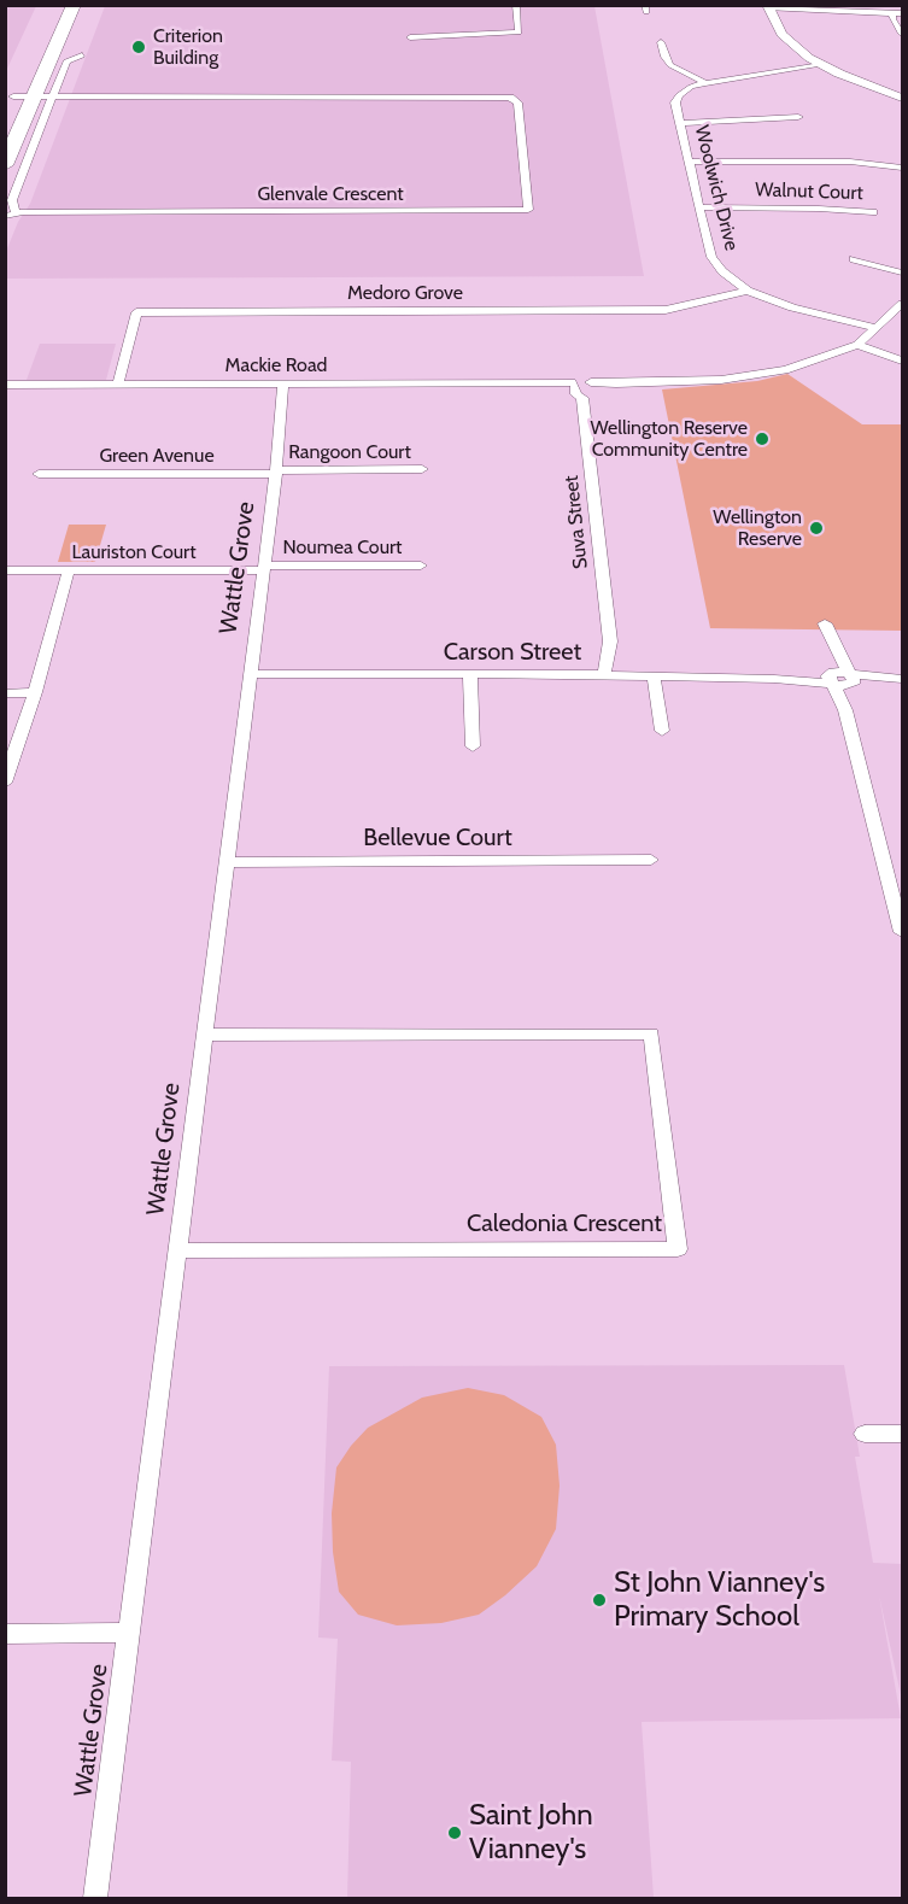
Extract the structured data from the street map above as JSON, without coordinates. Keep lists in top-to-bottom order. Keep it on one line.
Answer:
{"streets":{"street":["Woolwich Drive","Walnut Court","Glenvale Crescent","Medoro Grove","Mackie Road","Rangoon Court","Green Avenue","Suva Street","Noumea Court","Lauriston Court","Wattle Grove","Carson Street","Bellevue Court","Caledonia Crescent"]},"crossings":[["Woolwich Drive","Walnut Court"],["Woolwich Drive","Medoro Grove"],["Woolwich Drive","Mackie Road"],["Medoro Grove","Mackie Road"],["Mackie Road","Suva Street"],["Mackie Road","Wattle Grove"],["Rangoon Court","Green Avenue"],["Rangoon Court","Wattle Grove"],["Green Avenue","Wattle Grove"],["Suva Street","Carson Street"],["Noumea Court","Lauriston Court"],["Noumea Court","Wattle Grove"],["Lauriston Court","Wattle Grove"],["Wattle Grove","Carson Street"],["Wattle Grove","Bellevue Court"],["Wattle Grove","Caledonia Crescent"]],"places":["Criterion Building","Wellington Reserve Community Centre","Wellington Reserve","St John Vianney's Primary School","Saint John Vianney's"]}
